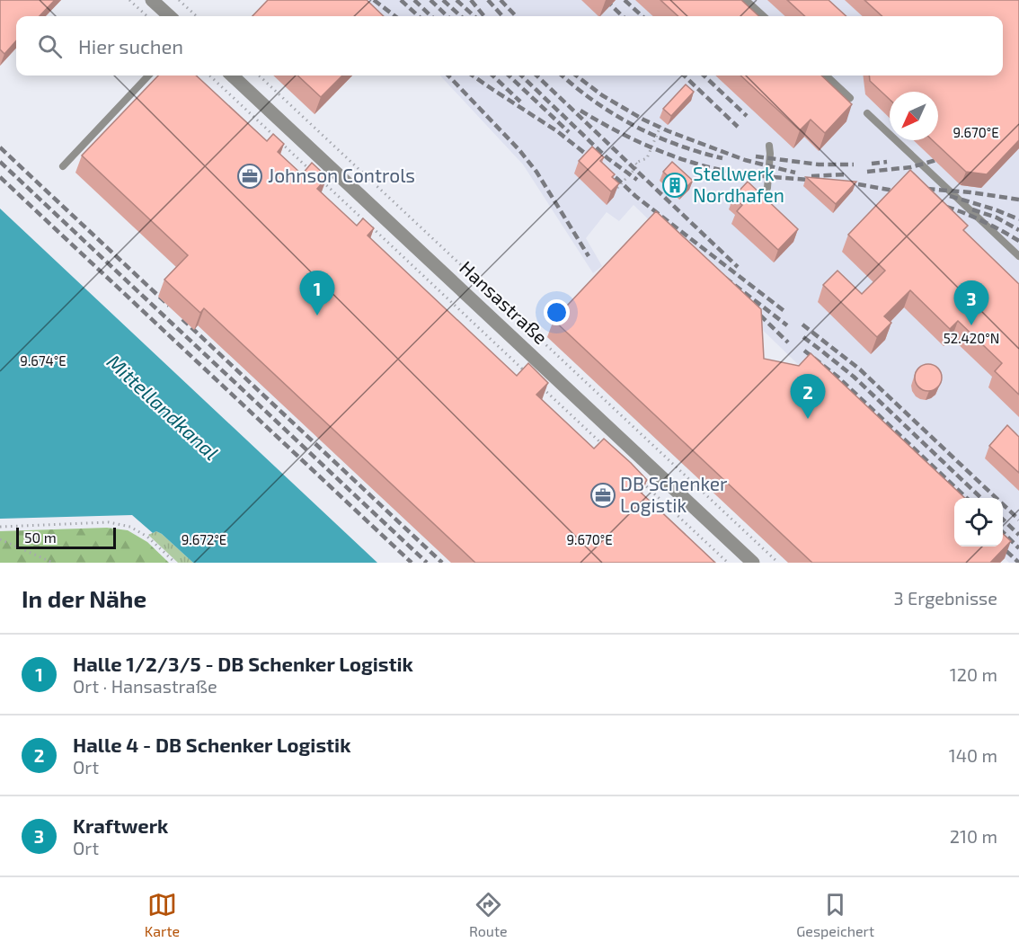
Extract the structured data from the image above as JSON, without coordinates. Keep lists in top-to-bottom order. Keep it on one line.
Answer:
{"streets":{"street":["Hansastraße"]},"water":["Mittellandkanal"],"places":{"office":["Johnson Controls","DB Schenker Logistik"],"building":["Stellwerk Nordhafen"]},"scale_bar":"50 m","north":"bottom left","page":{"search":"Hier suchen","pins":["1","3","2"],"scale":"50 m","heading":["In der Nähe","3 Ergebnisse"],"list":[{"mark":"1","name":"Halle 1/2/3/5 - DB Schenker Logistik","note":"Ort · Hansastraße","value":"120 m"},{"mark":"2","name":"Halle 4 - DB Schenker Logistik","note":"Ort","value":"140 m"},{"mark":"3","name":"Kraftwerk","note":"Ort","value":"210 m"}],"nav":["Karte","Route","Gespeichert"]},"coordinates":["9.670°E","52.420°N","9.674°E","9.672°E"]}
